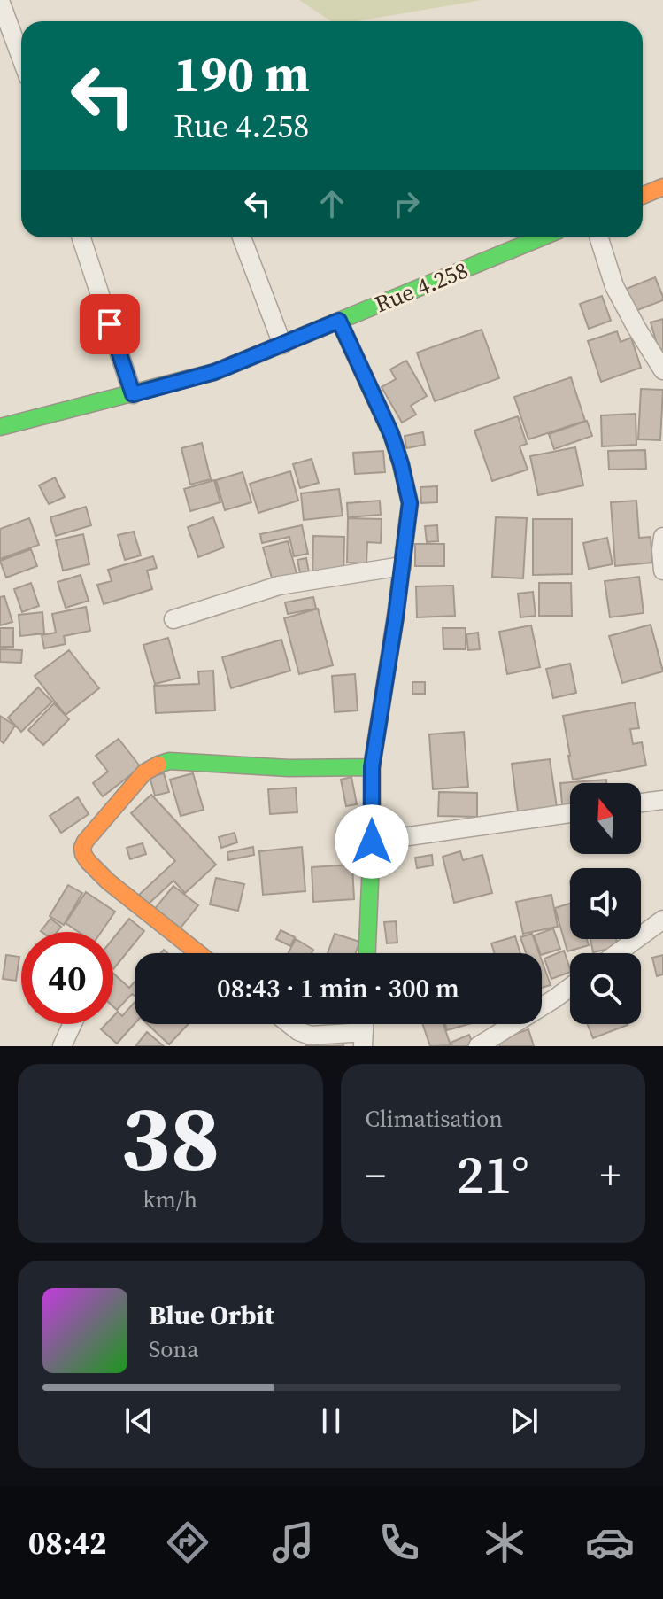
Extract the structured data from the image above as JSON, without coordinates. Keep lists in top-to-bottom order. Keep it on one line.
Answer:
{"streets":{"main road":["Rue 4.258"]},"north":"top","page":{"turn":["190 m","Rue 4.258"],"limit":"40","trip":"08:43 · 1 min · 300 m","tile":[["38","km/h"],"Climatisation"],"heat":["−","21°","+"],"song":["Blue Orbit","Sona"],"tabs":"08:42"}}
